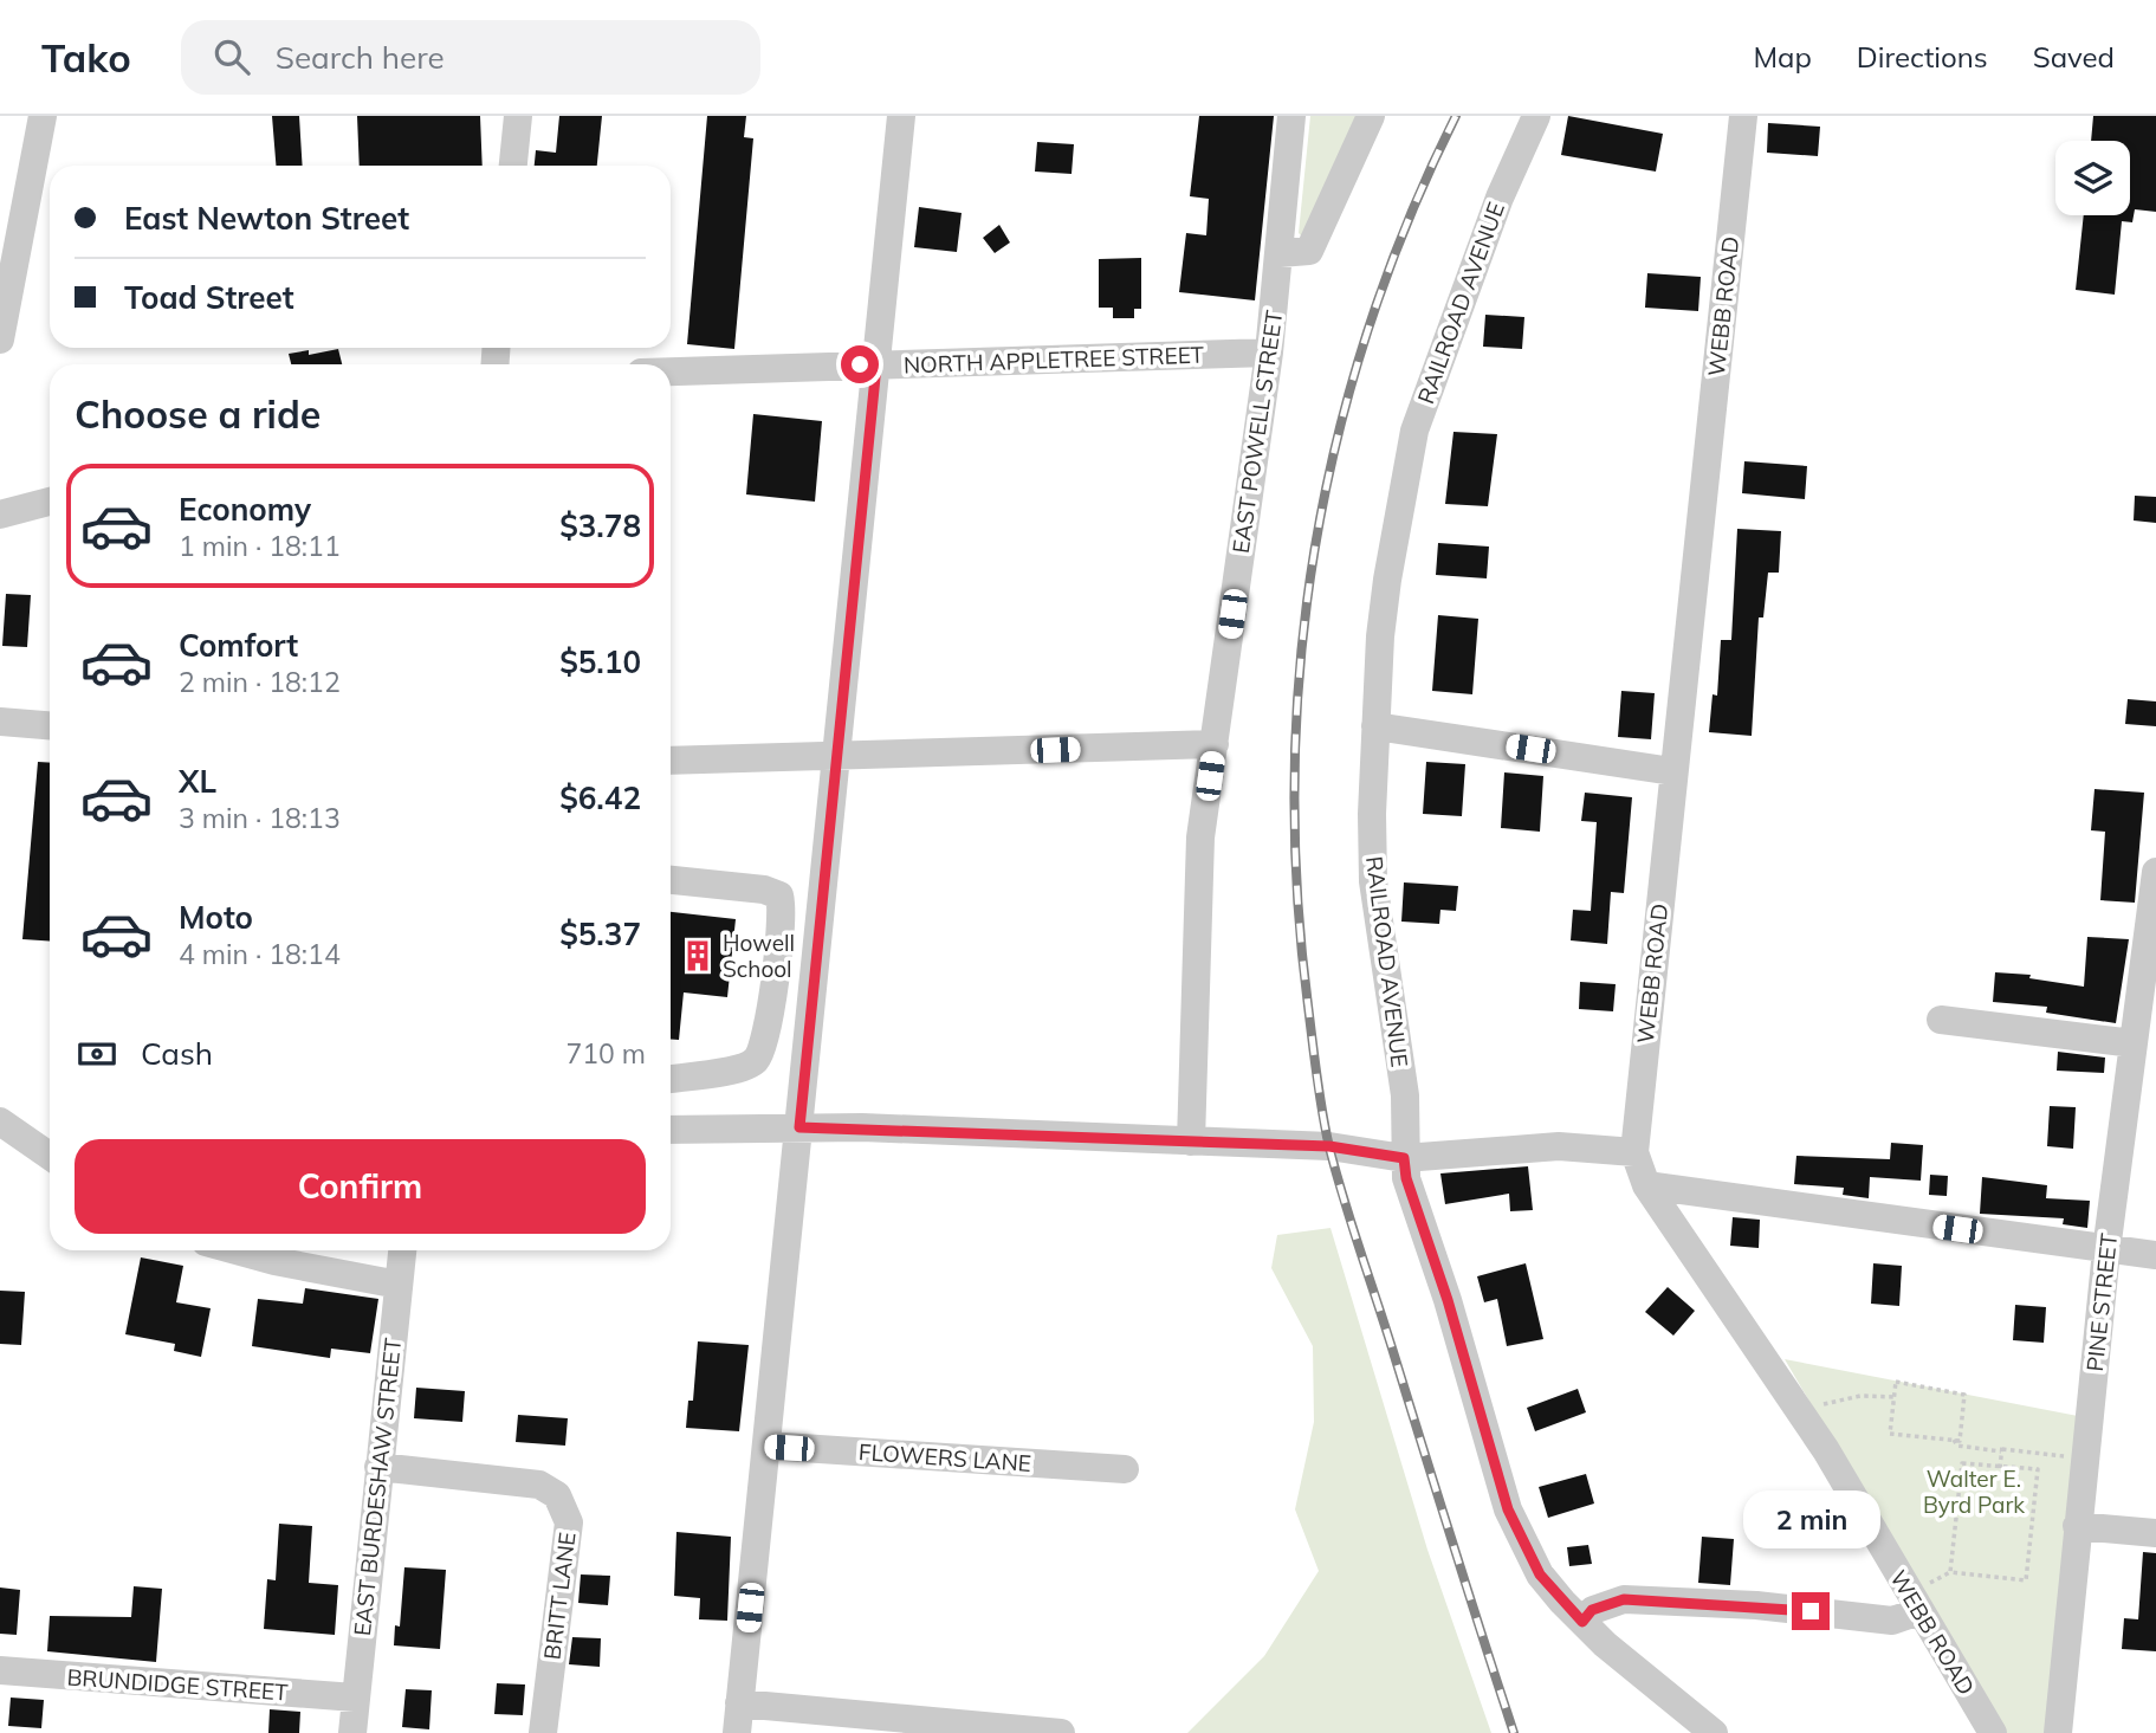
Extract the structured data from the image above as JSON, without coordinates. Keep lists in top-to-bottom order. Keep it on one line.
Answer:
{"streets":{"street":["RAILROAD AVENUE","WEBB ROAD","NORTH APPLETREE STREET","EAST POWELL STREET","PINE STREET","FLOWERS LANE","EAST BURDESHAW STREET","BRITT LANE","BRUNDIDGE STREET"]},"crossings":[["NORTH APPLETREE STREET","EAST POWELL STREET"],["EAST BURDESHAW STREET","BRITT LANE"],["EAST BURDESHAW STREET","BRUNDIDGE STREET"]],"parks":["Walter E. Byrd Park"],"places":{"building":["Howell School"]},"page":{"header":"Tako","search":"Search here","nav":["Map","Directions","Saved"],"banner":["East Newton Street","Toad Street"],"heading":"Choose a ride","list":[{"name":"Economy","note":"1 min · 18:11","value":"$3.78"},{"name":"Comfort","note":"2 min · 18:12","value":"$5.10"},{"name":"XL","note":"3 min · 18:13","value":"$6.42"},{"name":"Moto","note":"4 min · 18:14","value":"$5.37"}],"pay":["Cash","710 m"],"buttons":"Confirm","bubble":"2 min"}}
